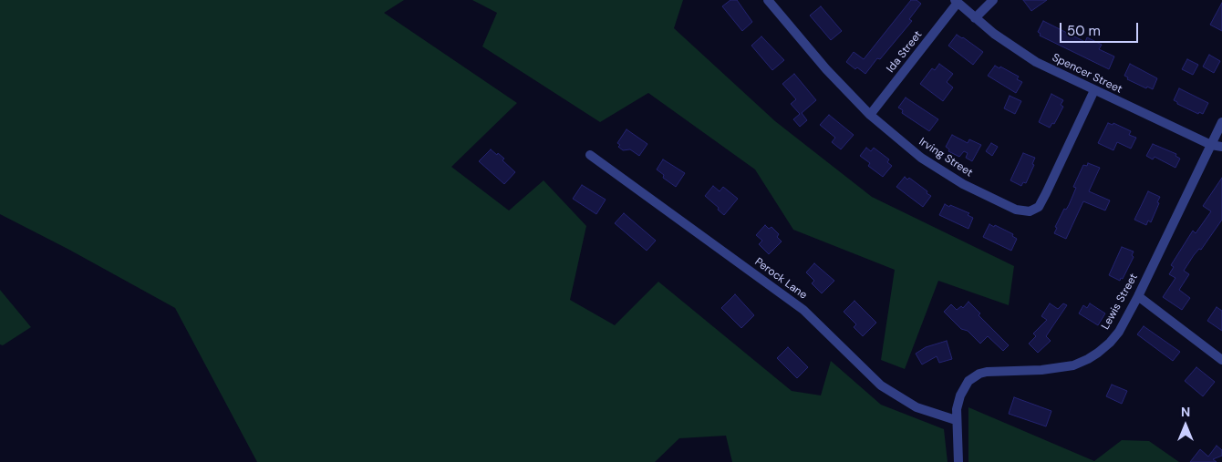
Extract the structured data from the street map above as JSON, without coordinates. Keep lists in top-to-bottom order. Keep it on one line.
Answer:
{"streets":{"street":["Ida Street","Spencer Street","Irving Street","Perock Lane","Lewis Street"]},"crossings":[["Ida Street","Spencer Street"],["Ida Street","Irving Street"],["Spencer Street","Irving Street"],["Spencer Street","Lewis Street"],["Perock Lane","Lewis Street"]],"scale_bar":"50 m","north":"top"}
